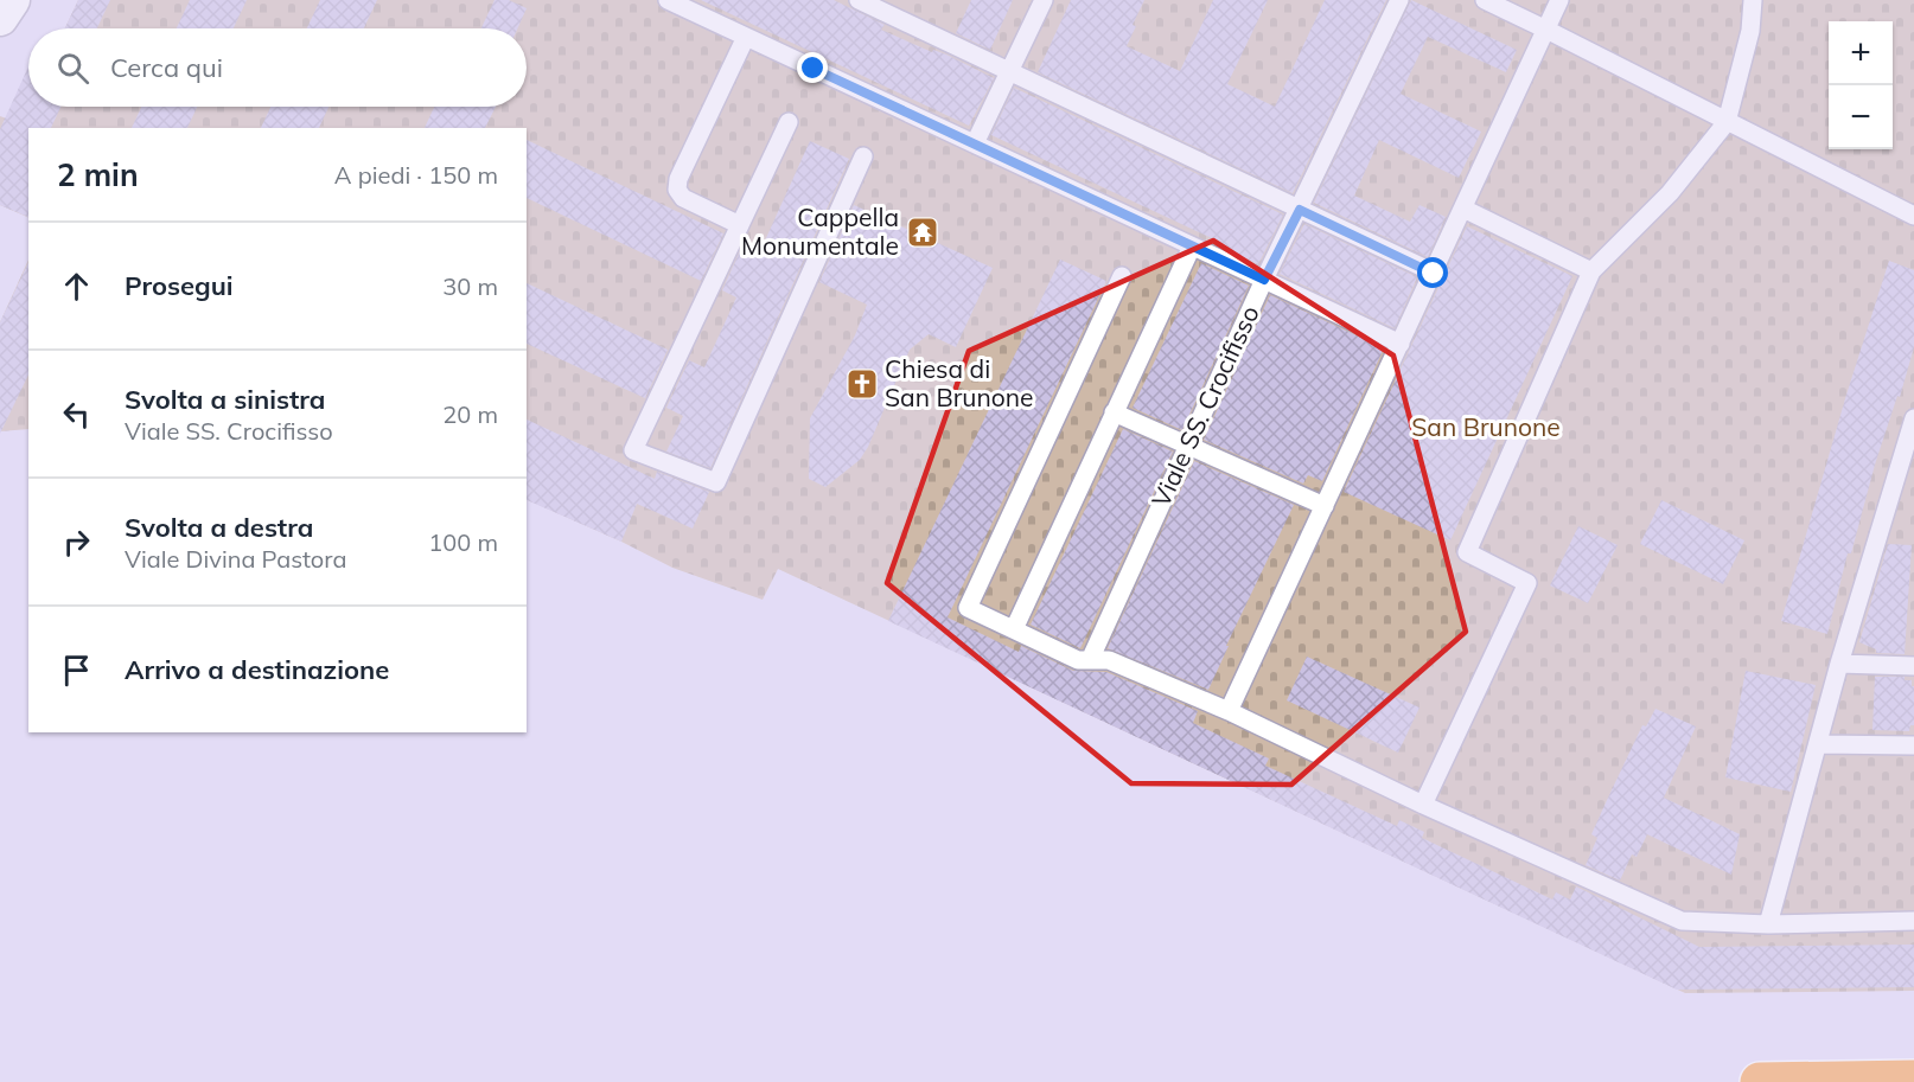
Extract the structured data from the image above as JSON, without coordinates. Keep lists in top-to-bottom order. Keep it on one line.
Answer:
{"streets":{"lane":["Viale SS. Crocifisso"]},"parks":["San Brunone"],"places":{"temple":["Cappella Monumentale"],"church":["Chiesa di San Brunone"]},"page":{"map_buttons":["+","−"],"search":"Cerca qui","heading":["2 min","A piedi · 150 m"],"list":[["Prosegui","30 m"],["Svolta a sinistra","Viale SS. Crocifisso","20 m"],["Svolta a destra","Viale Divina Pastora","100 m"],"Arrivo a destinazione"]}}
